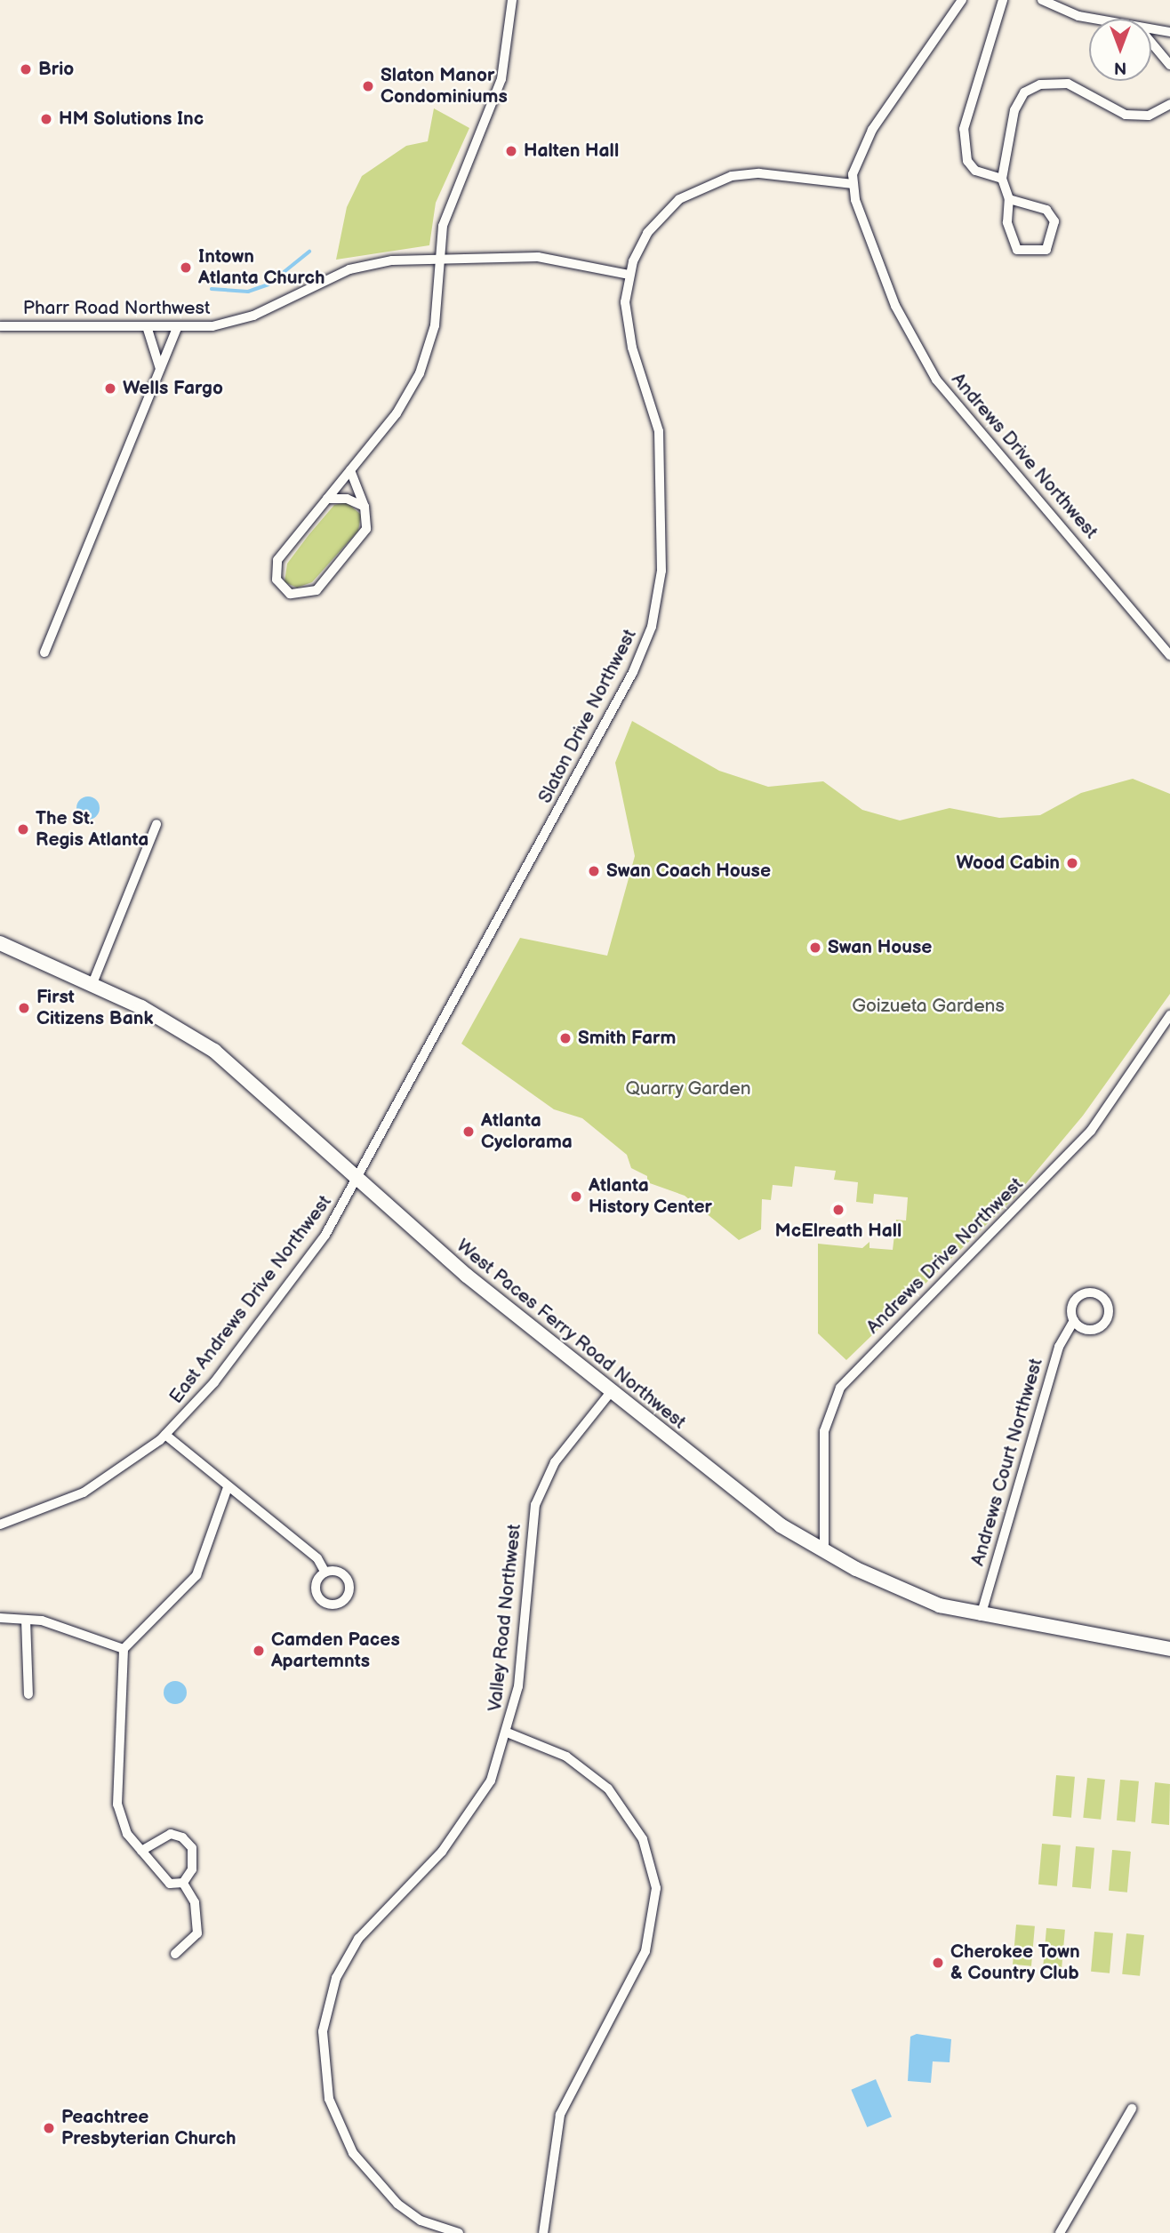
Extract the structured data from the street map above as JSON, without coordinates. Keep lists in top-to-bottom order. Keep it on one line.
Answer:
{"streets":{"main road":["West Paces Ferry Road Northwest"],"street":["Pharr Road Northwest","Andrews Drive Northwest","Slaton Drive Northwest","East Andrews Drive Northwest","Andrews Court Northwest","Valley Road Northwest"]},"crossings":[["Pharr Road Northwest","Slaton Drive Northwest"],["Andrews Drive Northwest","Slaton Drive Northwest"],["Andrews Drive Northwest","West Paces Ferry Road Northwest"],["Slaton Drive Northwest","East Andrews Drive Northwest"],["Slaton Drive Northwest","West Paces Ferry Road Northwest"],["East Andrews Drive Northwest","West Paces Ferry Road Northwest"],["West Paces Ferry Road Northwest","Andrews Court Northwest"],["West Paces Ferry Road Northwest","Valley Road Northwest"]],"parks":["Goizueta Gardens","Quarry Garden"],"places":["Brio","Slaton Manor Condominiums","HM Solutions Inc","Halten Hall","Intown Atlanta Church","Wells Fargo","The St. Regis Atlanta","Wood Cabin","Swan Coach House","Swan House","First Citizens Bank","Smith Farm","Atlanta Cyclorama","Atlanta History Center","McElreath Hall","Camden Paces Apartemnts","Cherokee Town & Country Club","Peachtree Presbyterian Church"],"north":"bottom"}
